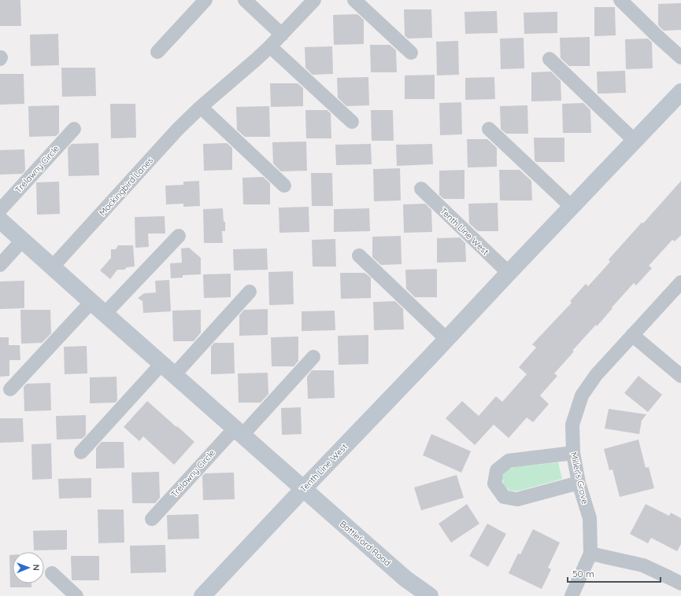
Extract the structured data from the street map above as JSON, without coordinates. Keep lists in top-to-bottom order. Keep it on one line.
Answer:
{"streets":{"street":["Trelawny Circle","Mockingbird Lanes","Tenth Line West","Miller's Grove","Battleford Road"]},"crossings":[["Tenth Line West","Battleford Road"]],"scale_bar":"50 m","north":"right"}
